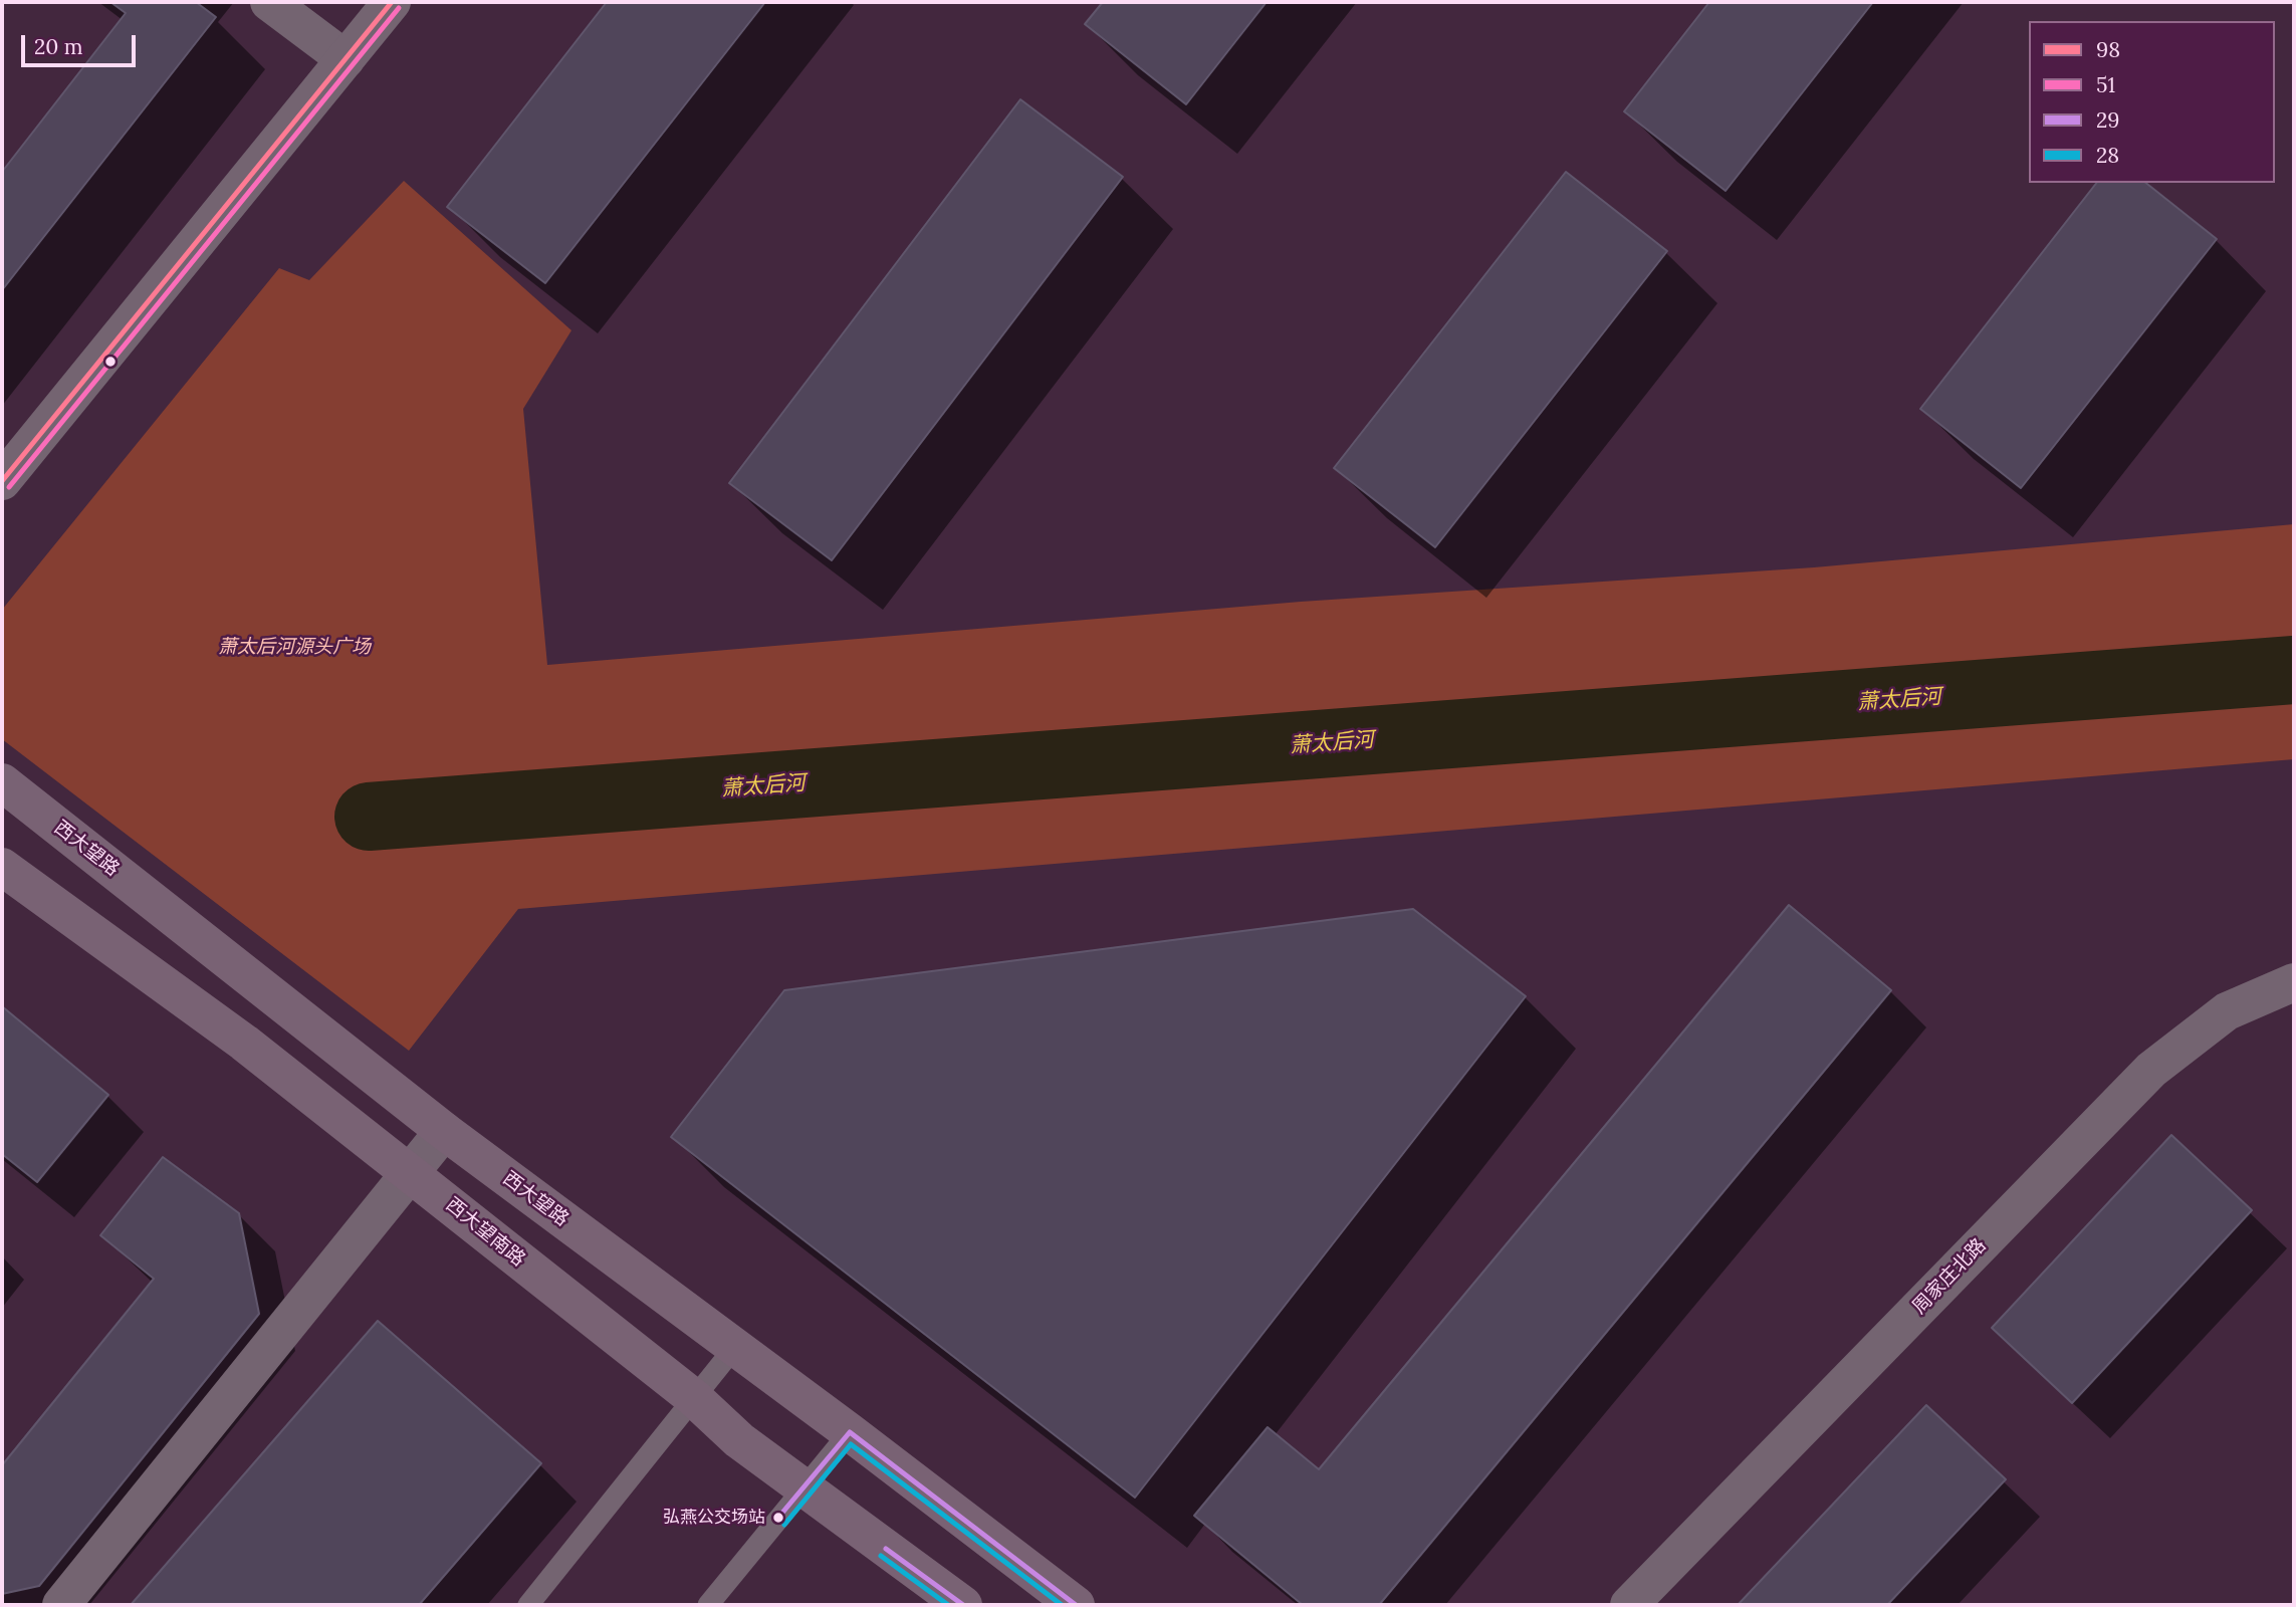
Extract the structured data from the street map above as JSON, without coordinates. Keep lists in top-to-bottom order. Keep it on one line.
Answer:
{"streets":{"main road":["西大望路","西大望南路"],"street":["周家庄北路"]},"water":["萧太后河"],"parks":["萧太后河源头广场"],"places":["弘燕公交场站"],"lines":["transit line 98","transit line 51","transit line 29","transit line 28"],"legend":["98","51","29","28"],"scale_bar":"20 m"}
